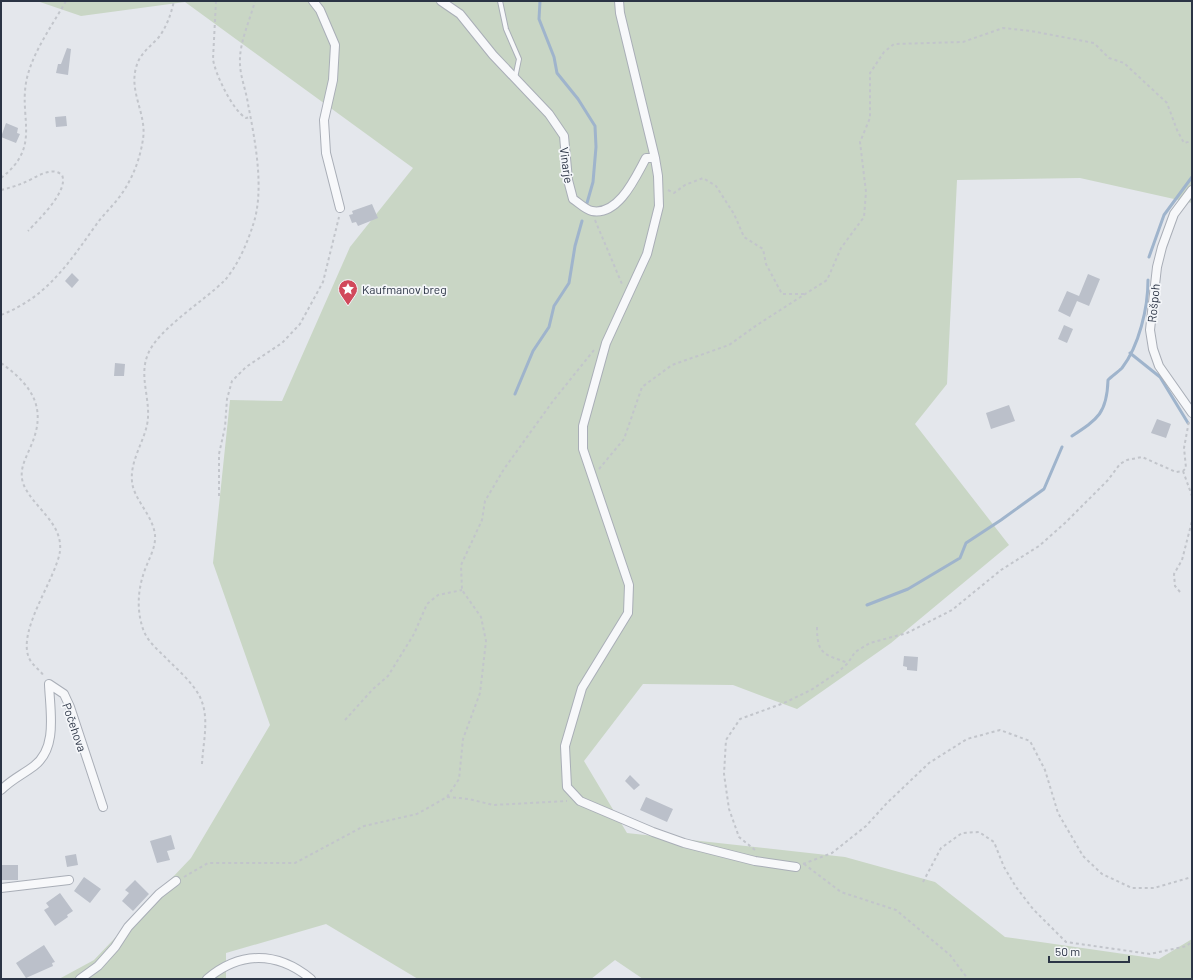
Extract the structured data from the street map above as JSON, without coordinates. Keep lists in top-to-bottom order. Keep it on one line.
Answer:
{"streets":{"street":["Vinarje","Rošpoh","Počehova"]},"places":{"place":["Kaufmanov breg"]},"scale_bar":"50 m"}
